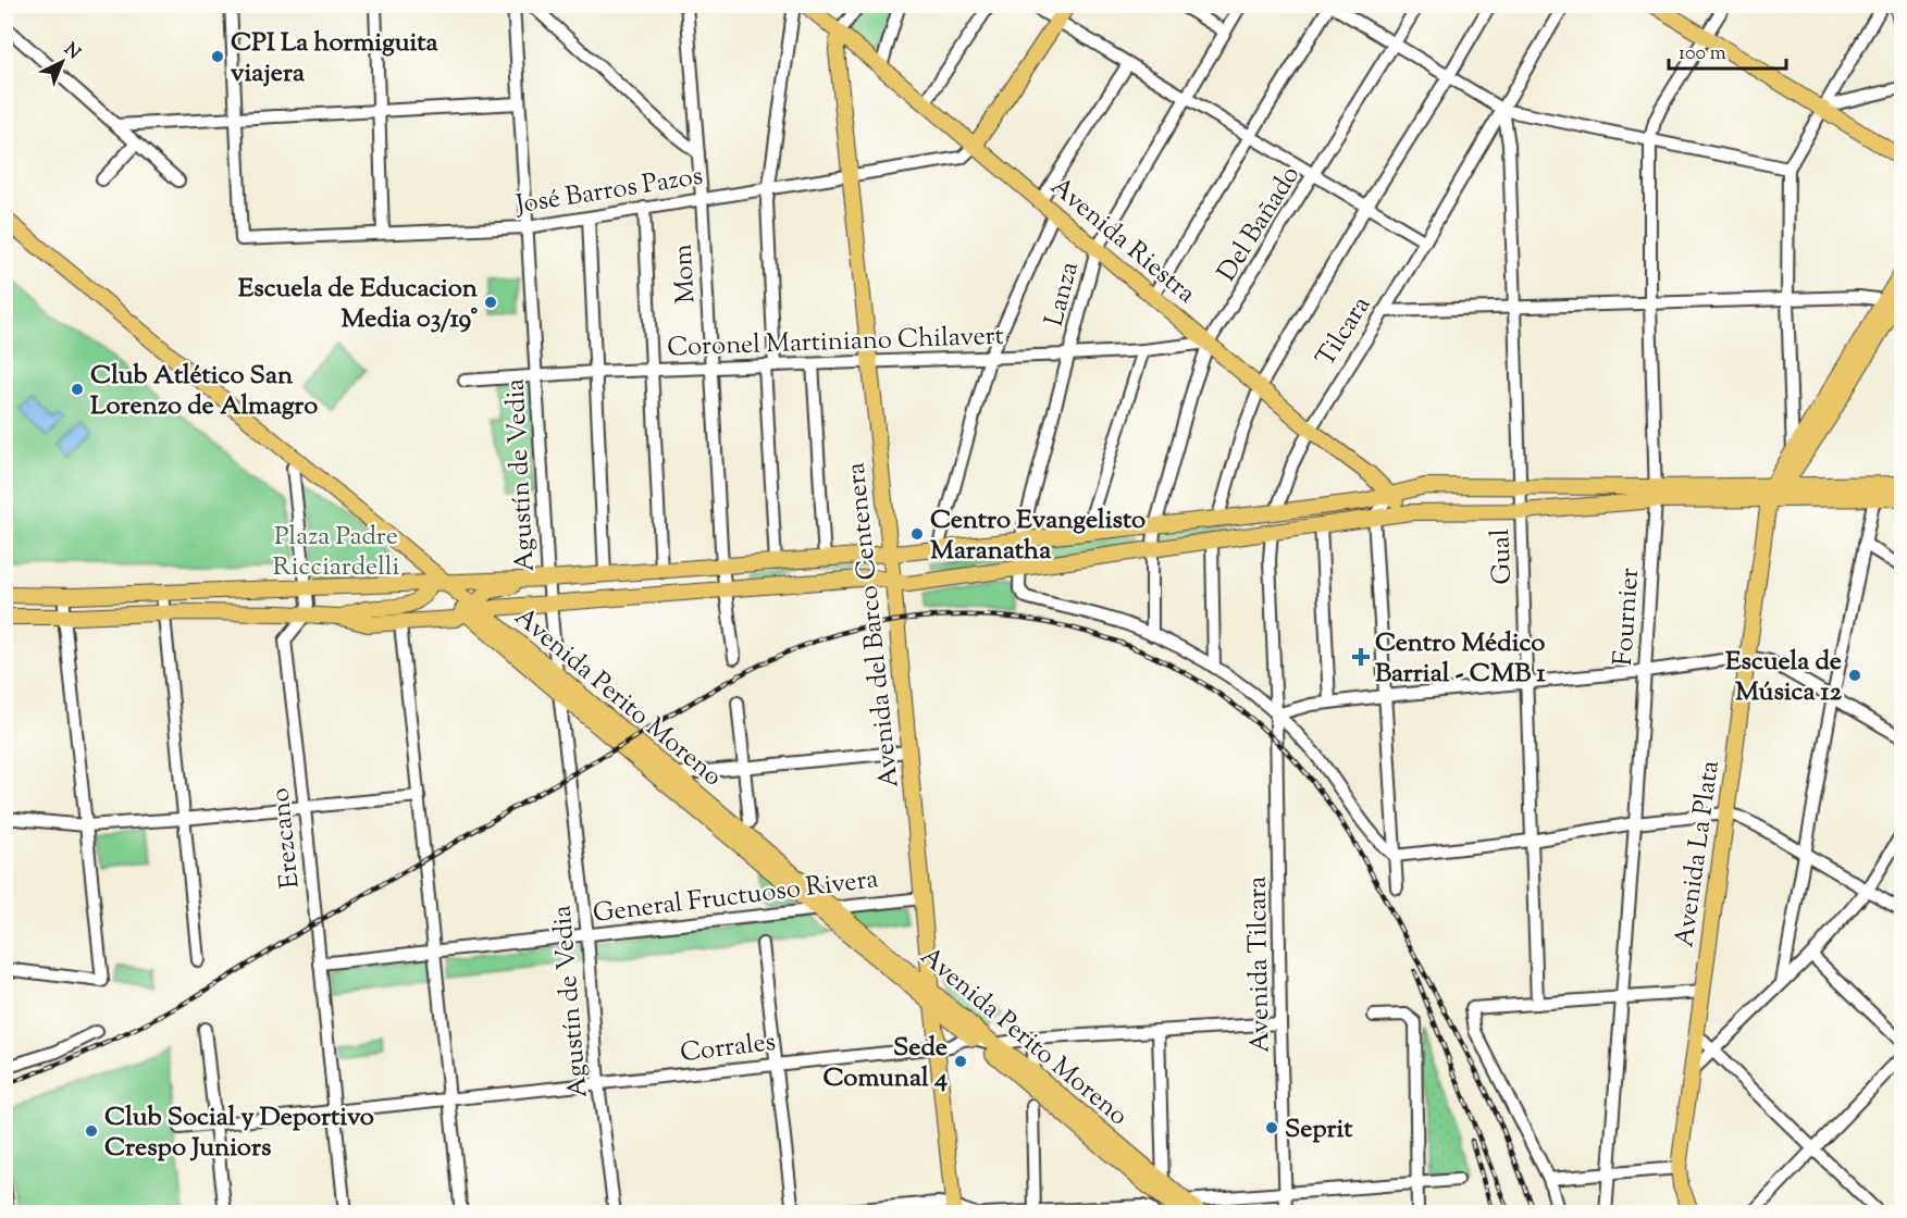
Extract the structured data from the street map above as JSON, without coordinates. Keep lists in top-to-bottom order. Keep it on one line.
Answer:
{"streets":{"main road":["Avenida Riestra","Tilcara","Avenida del Barco Centenera","Avenida Perito Moreno","Avenida La Plata"],"street":["José Barros Pazos","Del Bañado","Mom","Lanza","Coronel Martiniano Chilavert","Agustín de Vedia","Gual","Fournier","Erezcano","General Fructuoso Rivera","Avenida Tilcara","Corrales"]},"crossings":[["José Barros Pazos","Avenida Riestra"],["José Barros Pazos","Mom"],["José Barros Pazos","Agustín de Vedia"],["José Barros Pazos","Avenida del Barco Centenera"],["Del Bañado","Avenida Riestra"],["Del Bañado","Lanza"],["Del Bañado","Coronel Martiniano Chilavert"],["Avenida Riestra","Lanza"],["Avenida Riestra","Tilcara"],["Avenida Riestra","Coronel Martiniano Chilavert"],["Avenida Riestra","Avenida del Barco Centenera"],["Mom","Coronel Martiniano Chilavert"],["Lanza","Coronel Martiniano Chilavert"],["Tilcara","Gual"],["Tilcara","Avenida Tilcara"],["Coronel Martiniano Chilavert","Agustín de Vedia"],["Coronel Martiniano Chilavert","Avenida del Barco Centenera"],["Agustín de Vedia","Avenida Perito Moreno"],["Agustín de Vedia","General Fructuoso Rivera"],["Agustín de Vedia","Corrales"],["Avenida del Barco Centenera","Avenida Perito Moreno"],["Avenida del Barco Centenera","General Fructuoso Rivera"],["Avenida del Barco Centenera","Corrales"],["Avenida Perito Moreno","General Fructuoso Rivera"],["Avenida Perito Moreno","Corrales"],["Erezcano","General Fructuoso Rivera"],["Erezcano","Corrales"],["Avenida Tilcara","Corrales"]],"parks":["Plaza Padre Ricciardelli"],"places":{"other":["CPI La hormiguita viajera","Escuela de Educacion Media 03/19°","Club Atlético San Lorenzo de Almagro","Centro Evangelisto Maranatha","Escuela de Música 12","Sede Comunal 4","Seprit","Club Social y Deportivo Crespo Juniors"],"health":["Centro Médico Barrial - CMB 1"]},"scale_bar":"100 m","north":"top right"}
